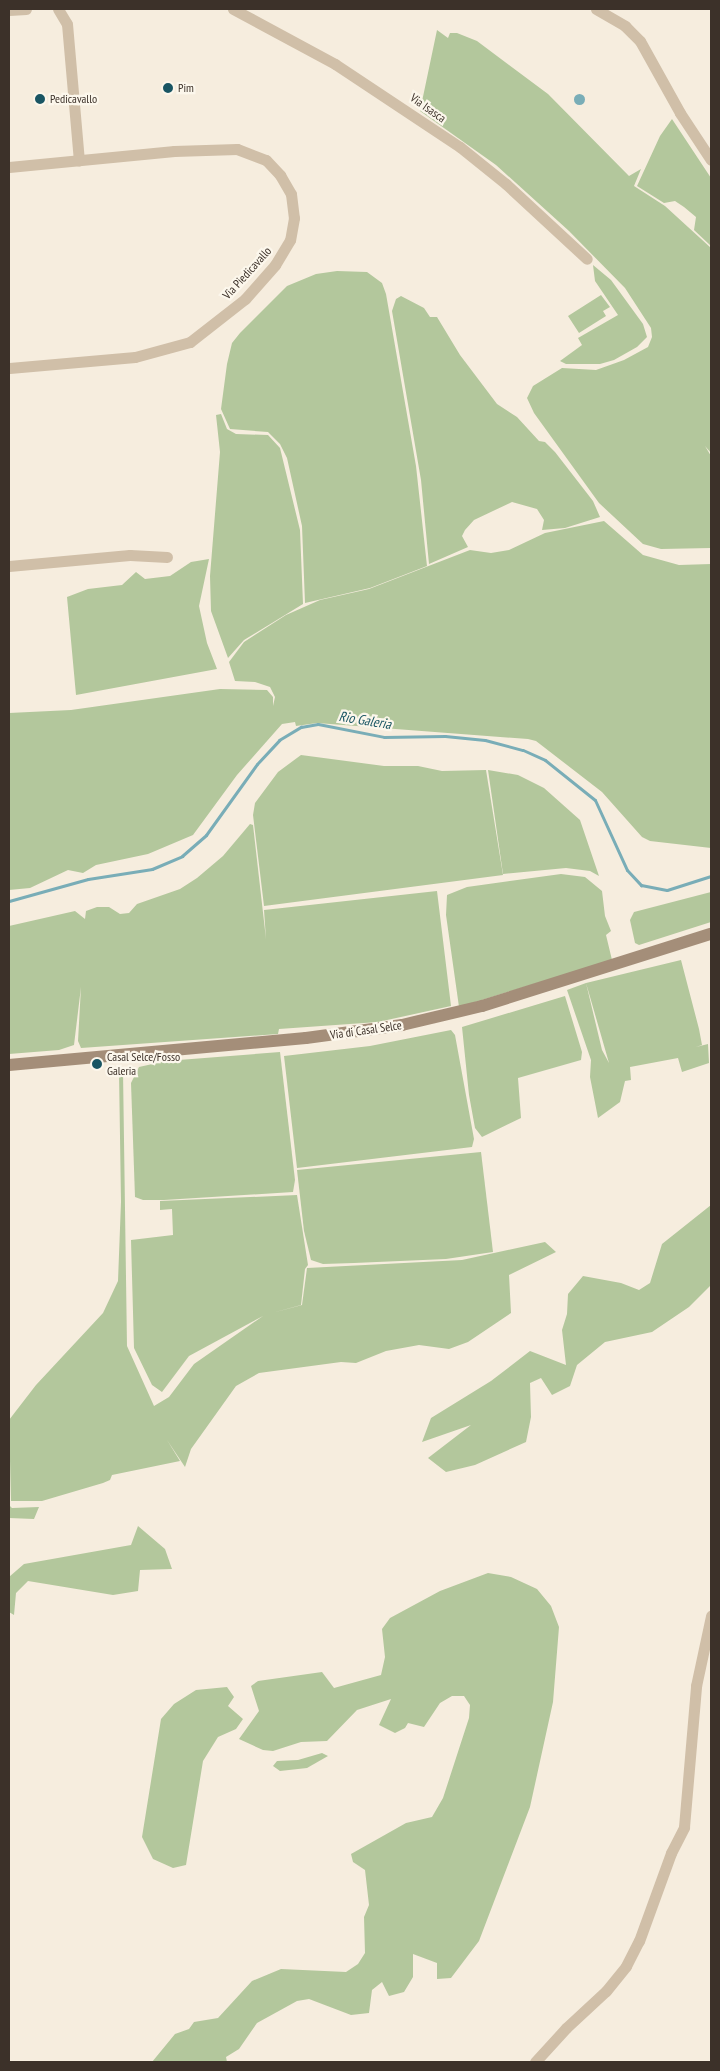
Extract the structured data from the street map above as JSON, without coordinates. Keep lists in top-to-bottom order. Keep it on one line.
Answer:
{"streets":{"main road":["Via di Casal Selce"],"street":["Via Isasca","Via Piedicavallo"]},"water":["Rio Galeria"],"places":["Pim","Pedicavallo","Casal Selce/Fosso Galeria"]}
